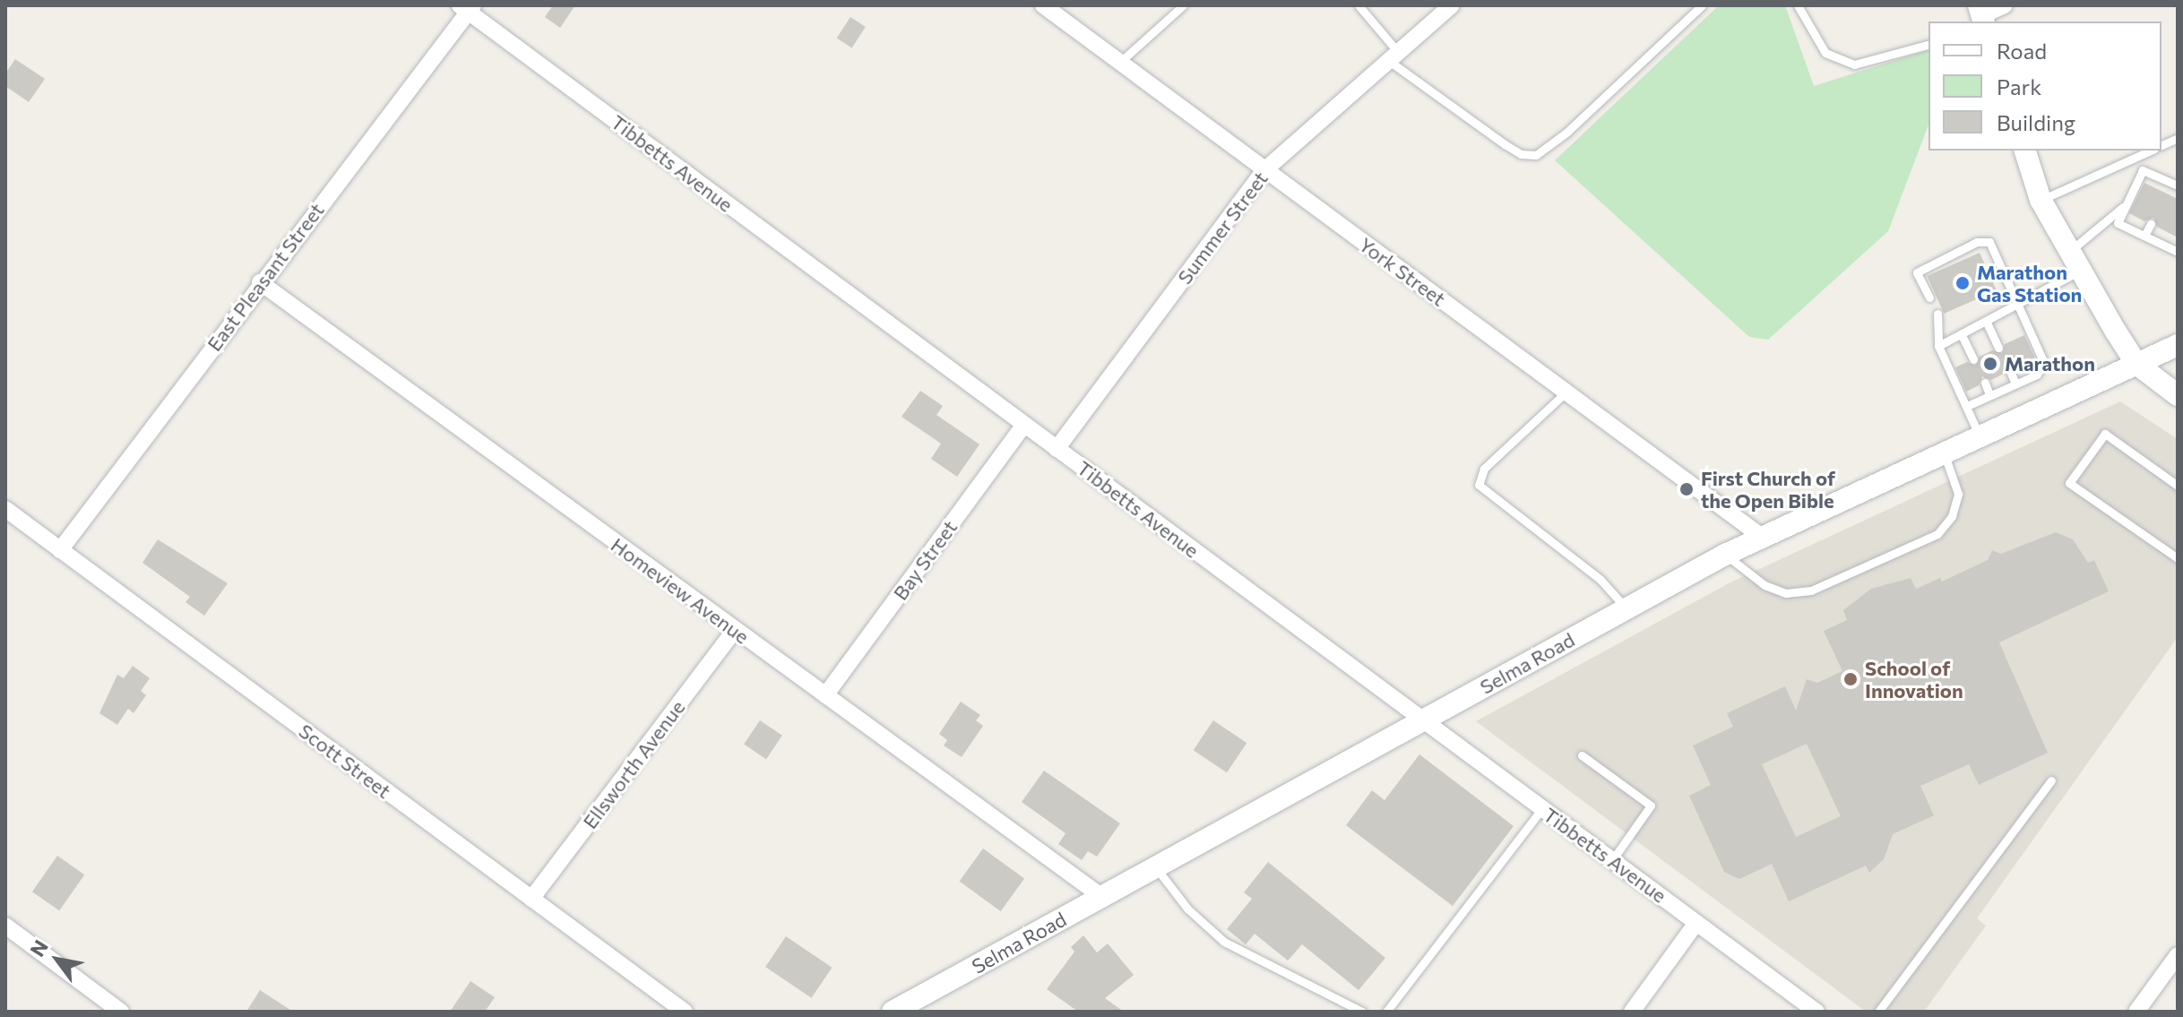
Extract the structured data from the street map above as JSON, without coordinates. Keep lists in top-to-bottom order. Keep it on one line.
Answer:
{"streets":{"street":["Tibbetts Avenue","Summer Street","York Street","East Pleasant Street","Bay Street","Homeview Avenue","Selma Road","Scott Street","Ellsworth Avenue"]},"crossings":[["Tibbetts Avenue","Summer Street"],["Tibbetts Avenue","East Pleasant Street"],["Tibbetts Avenue","Bay Street"],["Tibbetts Avenue","Selma Road"],["Summer Street","York Street"],["York Street","Selma Road"],["East Pleasant Street","Homeview Avenue"],["East Pleasant Street","Scott Street"],["Bay Street","Homeview Avenue"],["Homeview Avenue","Selma Road"],["Homeview Avenue","Ellsworth Avenue"],["Scott Street","Ellsworth Avenue"]],"places":["Marathon Gas Station","Marathon","First Church of the Open Bible","School of Innovation"],"legend":["Road","Park","Building"],"north":"top left"}
